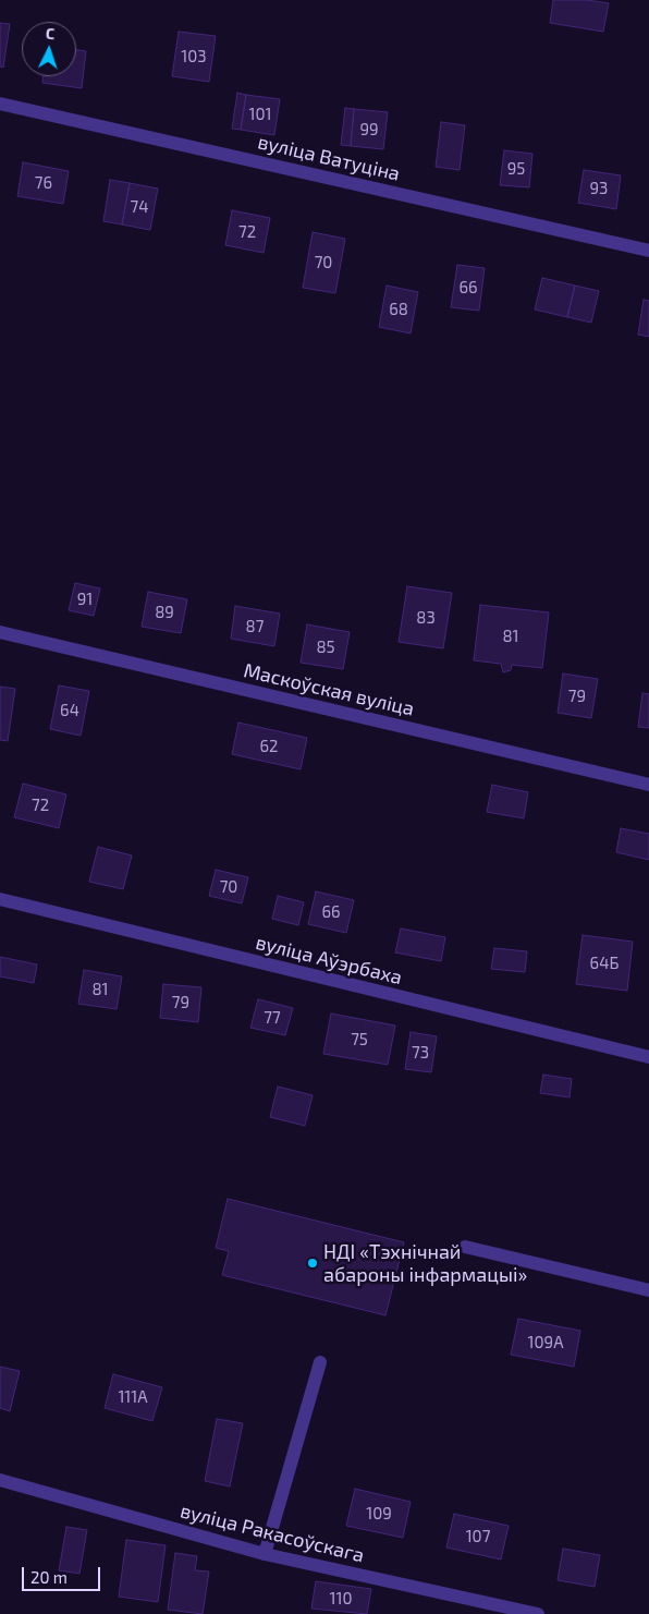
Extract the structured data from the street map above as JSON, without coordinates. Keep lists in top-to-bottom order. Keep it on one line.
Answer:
{"streets":{"street":["вуліца Ватуціна","Маскоўская вуліца","вуліца Аўэрбаха","вуліца Ракасоўскага"]},"places":["НДІ «Тэхнічнай абароны інфармацыі»"],"house_numbers":["103","101","99","95","76","93","74","72","70","66","68","91","89","83","87","81","85","79","64","62","72","70","66","64Б","81","79","77","75","73","109А","111А","109","107","110"],"scale_bar":"20 m","north":"top"}
